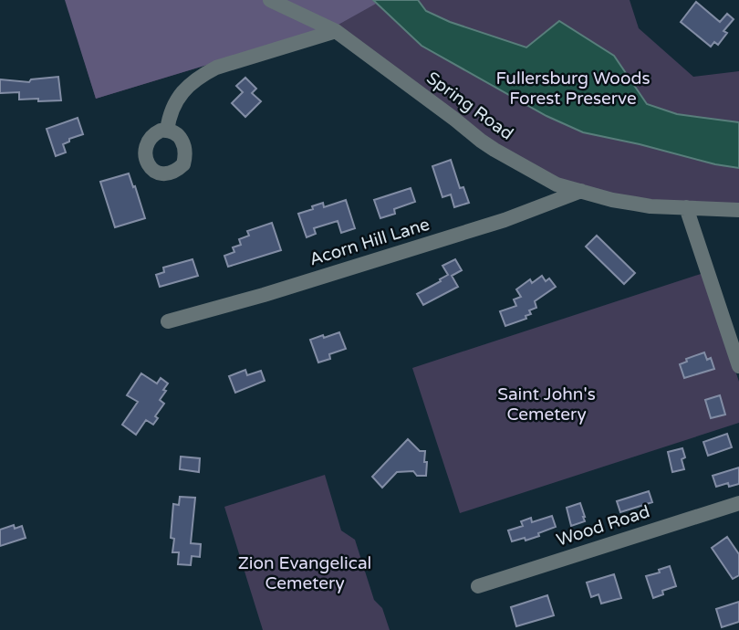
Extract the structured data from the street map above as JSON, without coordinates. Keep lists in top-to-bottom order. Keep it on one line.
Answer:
{"streets":{"street":["Spring Road","Acorn Hill Lane","Wood Road"]},"crossings":[["Spring Road","Acorn Hill Lane"]],"parks":["Fullersburg Woods Forest Preserve","Saint John's Cemetery","Zion Evangelical Cemetery"]}
